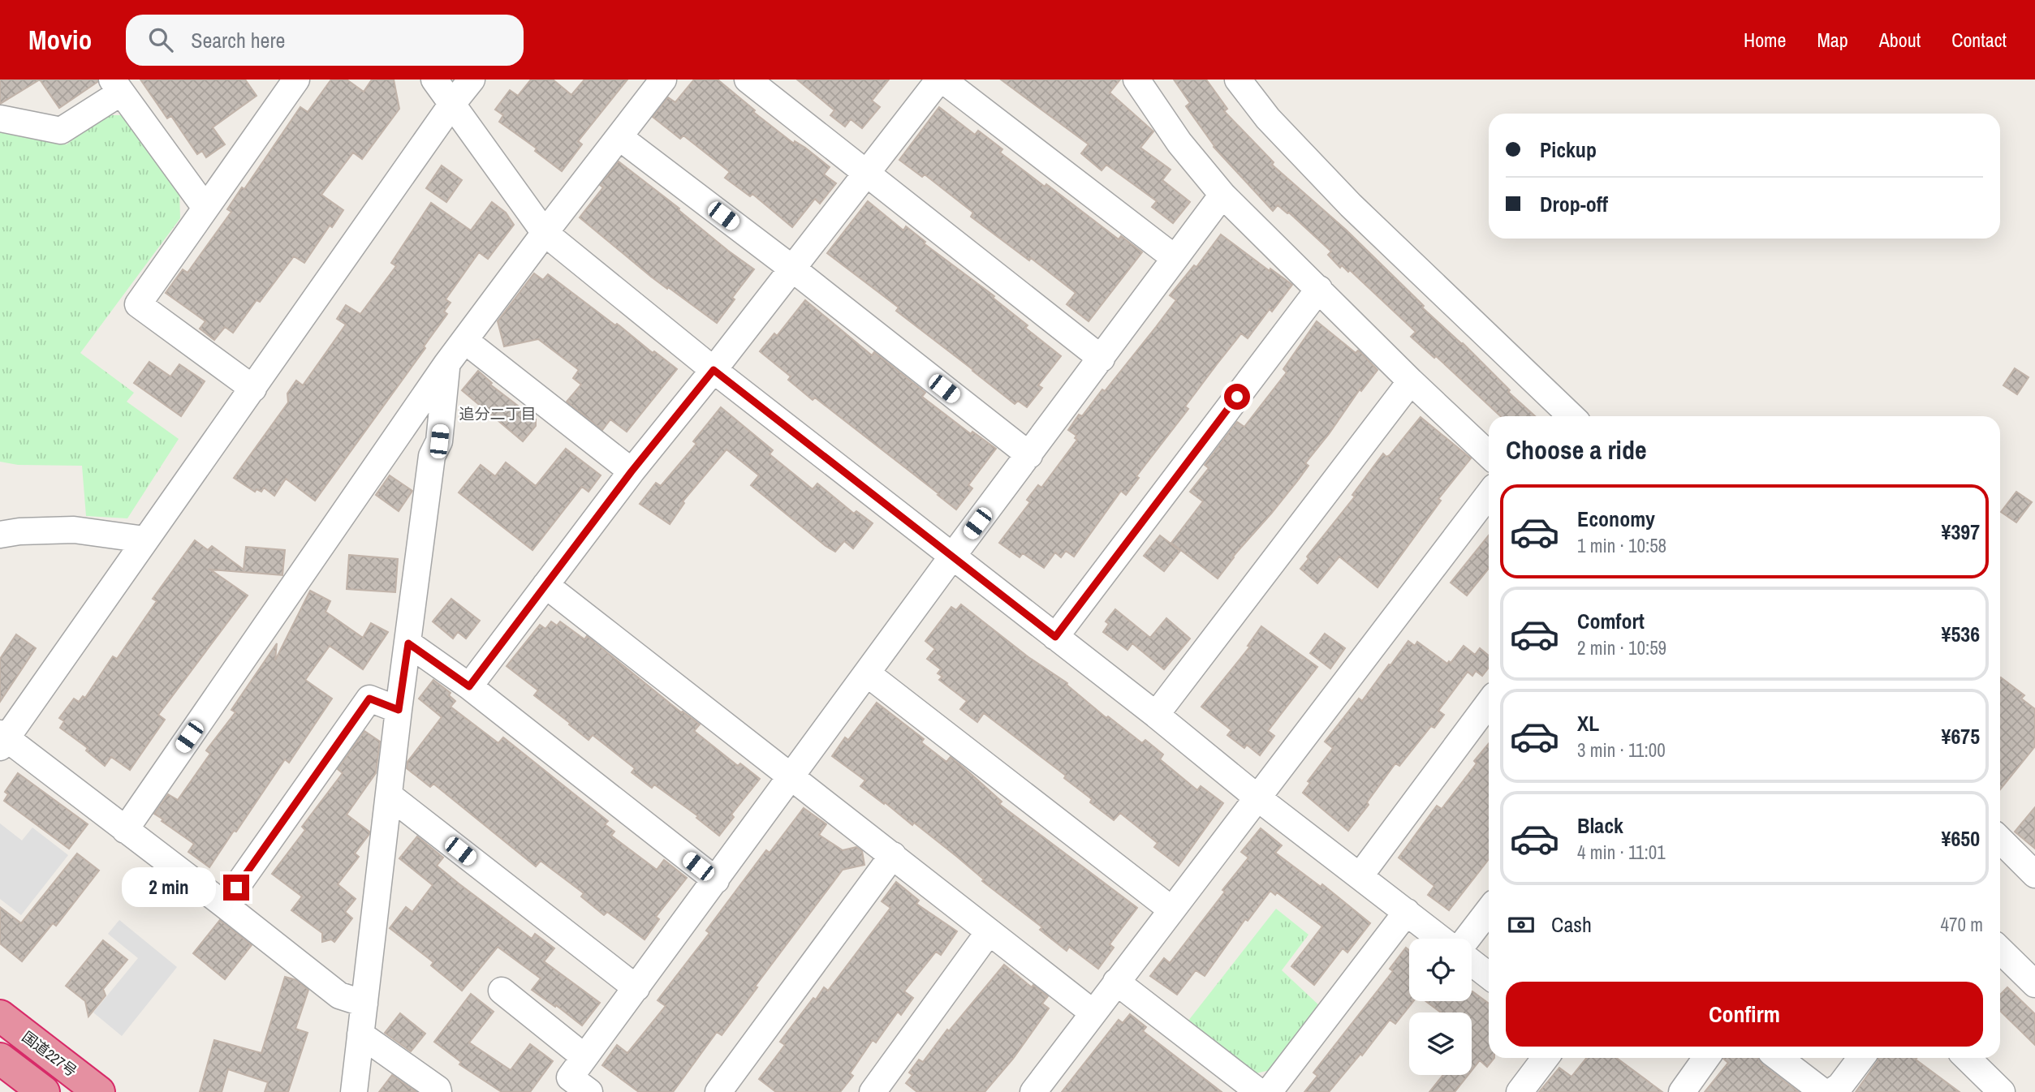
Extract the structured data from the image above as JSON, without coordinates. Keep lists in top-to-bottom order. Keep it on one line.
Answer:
{"streets":{"highway":["国道227号"]},"districts":["追分二丁目"],"page":{"header":"Movio","search":"Search here","nav":["Home","Map","About","Contact"],"banner":["Pickup","Drop-off"],"heading":"Choose a ride","list":[{"name":"Economy","note":"1 min · 10:58","value":"¥397"},{"name":"Comfort","note":"2 min · 10:59","value":"¥536"},{"name":"XL","note":"3 min · 11:00","value":"¥675"},{"name":"Black","note":"4 min · 11:01","value":"¥650"}],"bubble":"2 min","pay":["Cash","470 m"],"buttons":"Confirm"}}
